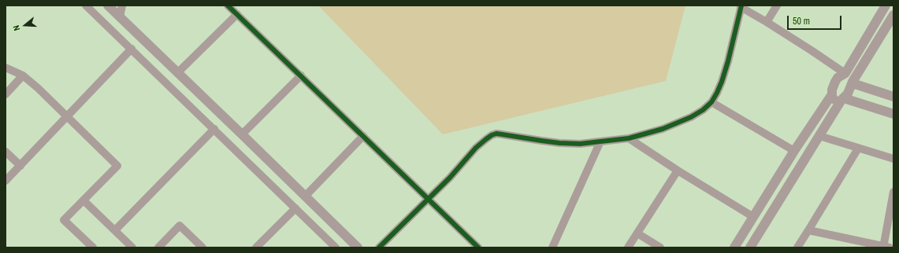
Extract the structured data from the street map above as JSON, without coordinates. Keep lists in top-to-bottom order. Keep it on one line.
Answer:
{"scale_bar":"50 m","north":"left"}
